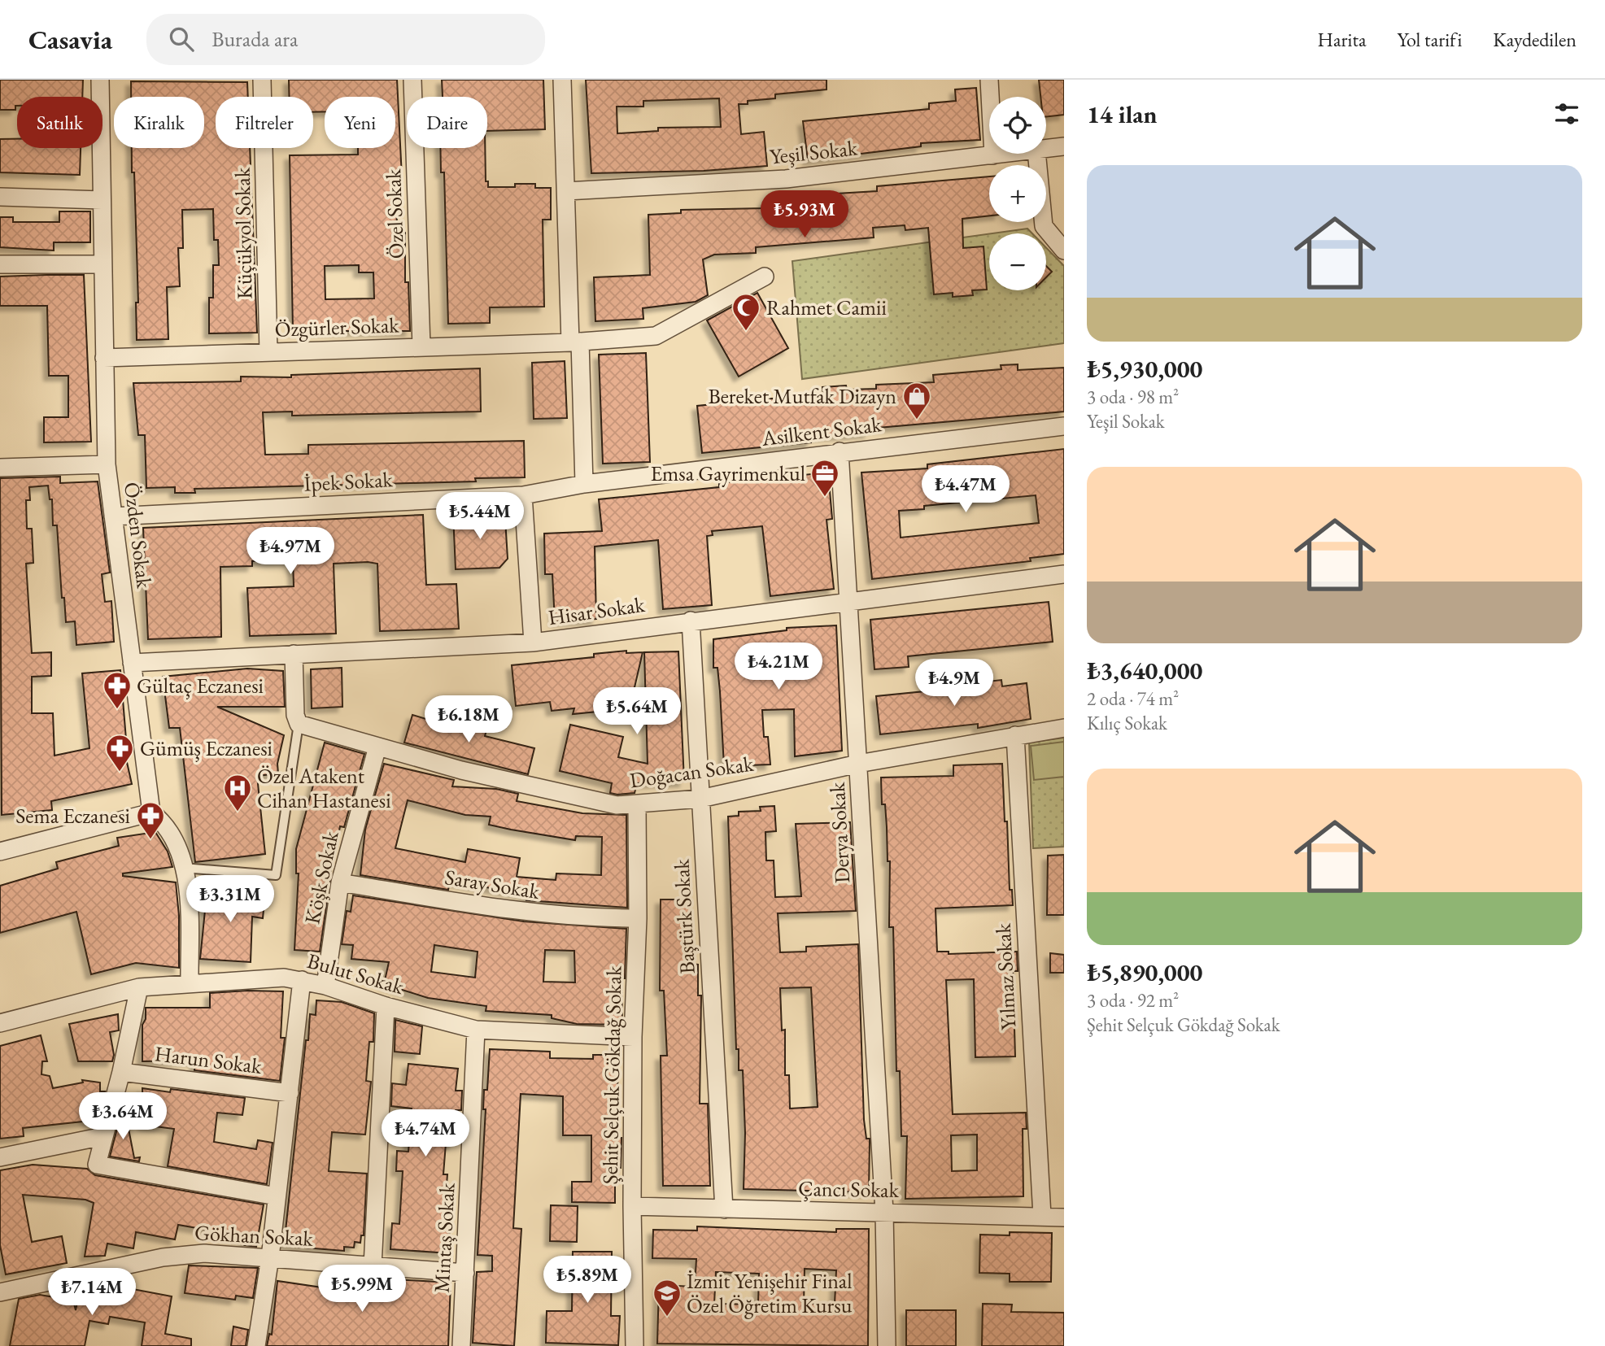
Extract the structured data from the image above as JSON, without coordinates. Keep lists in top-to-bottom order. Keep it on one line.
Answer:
{"streets":{"street":["Yeşil Sokak","Özel Sokak","Küçükyol Sokak","Özgürler Sokak","Asilkent Sokak","İpek Sokak","Özden Sokak","Hisar Sokak","Doğacan Sokak","Derya Sokak","Köşk Sokak","Saray Sokak","Baştürk Sokak","Bulut Sokak","Yılmaz Sokak","Harun Sokak","Şehit Selçuk Gökdağ Sokak","Çancı Sokak","Gökhan Sokak","Mintaş Sokak"]},"crossings":[["Özel Sokak","Özgürler Sokak"],["Küçükyol Sokak","Özgürler Sokak"],["Özgürler Sokak","Özden Sokak"],["Asilkent Sokak","İpek Sokak"],["Asilkent Sokak","Derya Sokak"],["İpek Sokak","Özden Sokak"],["Özden Sokak","Hisar Sokak"],["Hisar Sokak","Derya Sokak"],["Hisar Sokak","Baştürk Sokak"],["Doğacan Sokak","Derya Sokak"],["Doğacan Sokak","Köşk Sokak"],["Doğacan Sokak","Baştürk Sokak"],["Doğacan Sokak","Yılmaz Sokak"],["Doğacan Sokak","Şehit Selçuk Gökdağ Sokak"],["Derya Sokak","Çancı Sokak"],["Köşk Sokak","Saray Sokak"],["Köşk Sokak","Bulut Sokak"],["Saray Sokak","Şehit Selçuk Gökdağ Sokak"],["Baştürk Sokak","Çancı Sokak"],["Bulut Sokak","Şehit Selçuk Gökdağ Sokak"],["Bulut Sokak","Mintaş Sokak"],["Yılmaz Sokak","Çancı Sokak"],["Şehit Selçuk Gökdağ Sokak","Çancı Sokak"],["Gökhan Sokak","Mintaş Sokak"]],"places":{"mosque":["Rahmet Camii"],"shop":["Bereket Mutfak Dizayn"],"office":["Emsa Gayrimenkul"],"pharmacy":["Gültaç Eczanesi","Gümüş Eczanesi","Sema Eczanesi"],"hospital":["Özel Atakent Cihan Hastanesi"],"school or university":["İzmit Yenişehir Final Özel Öğretim Kursu"]},"page":{"header":"Casavia","search":"Burada ara","nav":["Harita","Yol tarifi","Kaydedilen"],"heading":"14 ilan","map_buttons":["+","−"],"chip":["Satılık","Kiralık","Filtreler","Yeni","Daire"],"list":[{"name":"₺5,930,000","note":"3 oda · 98 m² · Yeşil Sokak"},{"name":"₺3,640,000","note":"2 oda · 74 m² · Kılıç Sokak"},{"name":"₺5,890,000","note":"3 oda · 92 m² · Şehit Selçuk Gökdağ Sokak"}],"price":["₺5.93M","₺4.47M","₺5.44M","₺4.97M","₺4.21M","₺4.9M","₺5.64M","₺6.18M","₺3.31M","₺3.64M","₺4.74M","₺5.89M","₺5.99M","₺7.14M"]}}
